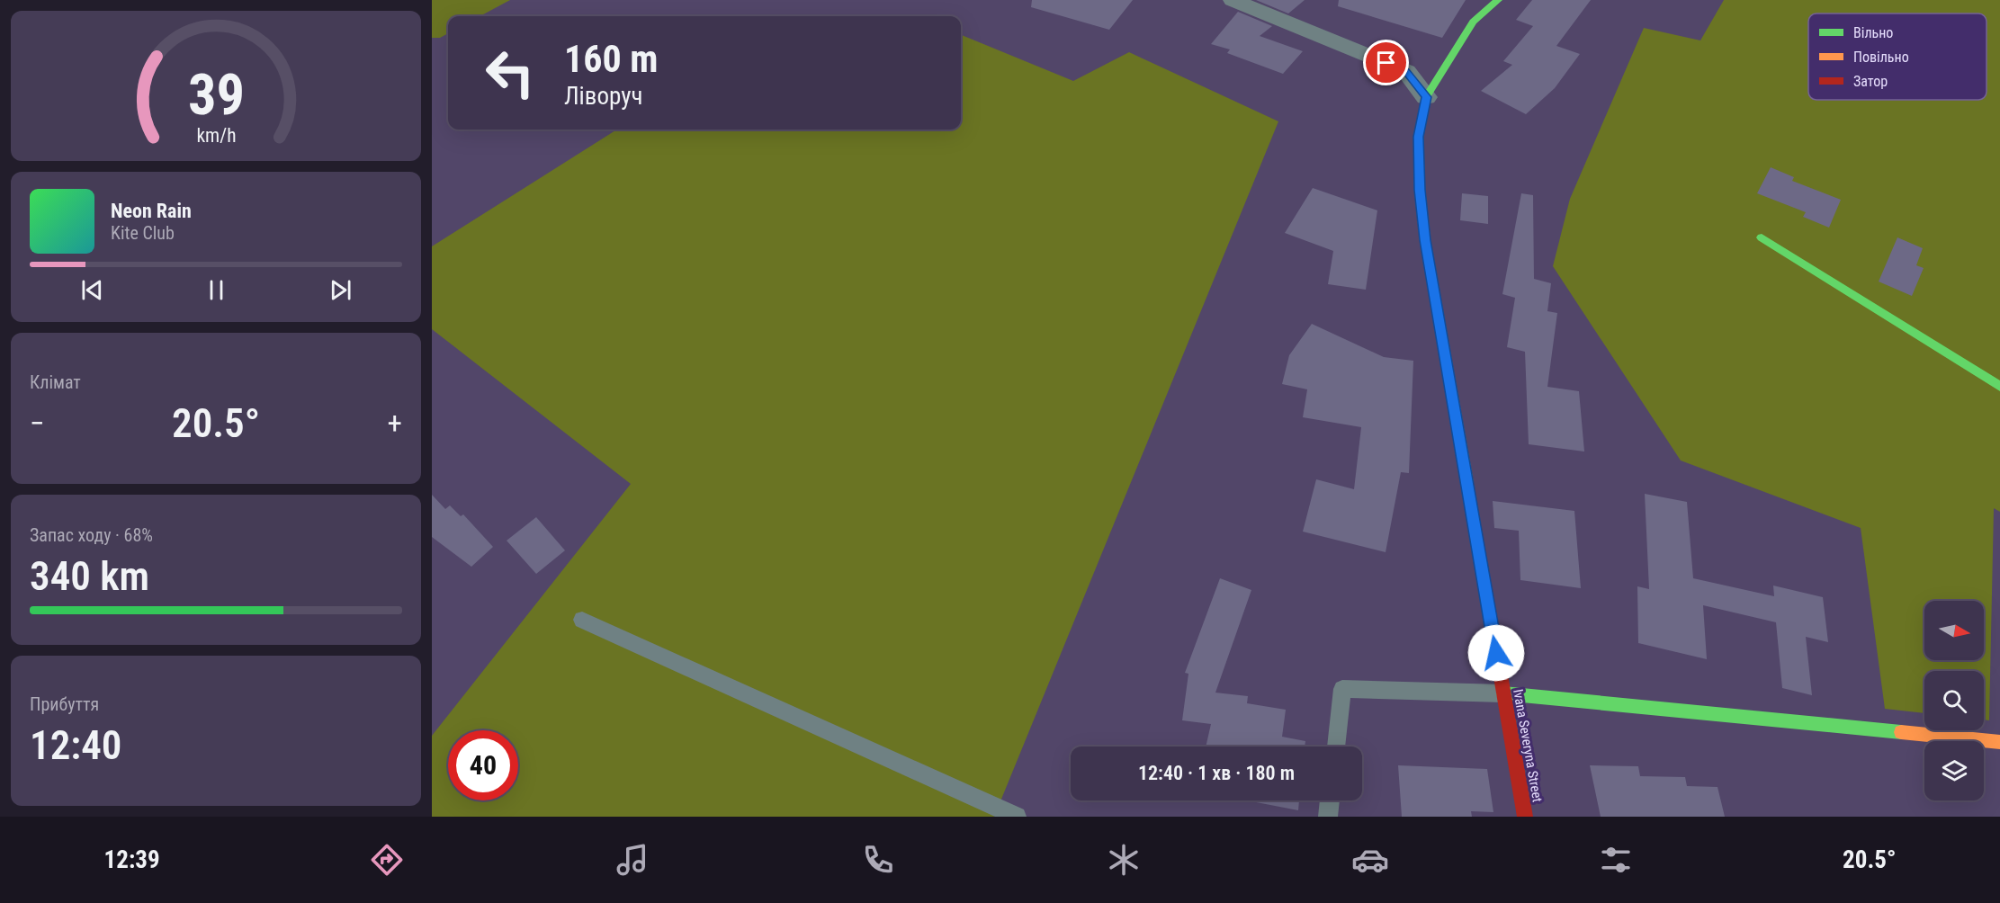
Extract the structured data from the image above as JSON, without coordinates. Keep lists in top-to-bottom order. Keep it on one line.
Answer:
{"streets":{"street":["Ivana Severyna Street"]},"legend":["Вільно","Повільно","Затор"],"north":"right","page":{"turn":["160 m","Ліворуч"],"song":["Neon Rain","Kite Club"],"tile":["Клімат",["Запас ходу · 68%","340 km"],["Прибуття","12:40"]],"heat":["−","20.5°","+"],"limit":"40","trip":"12:40 · 1 хв · 180 m","tabs":["12:39","20.5°"],"gauge":["39","km/h"]}}
